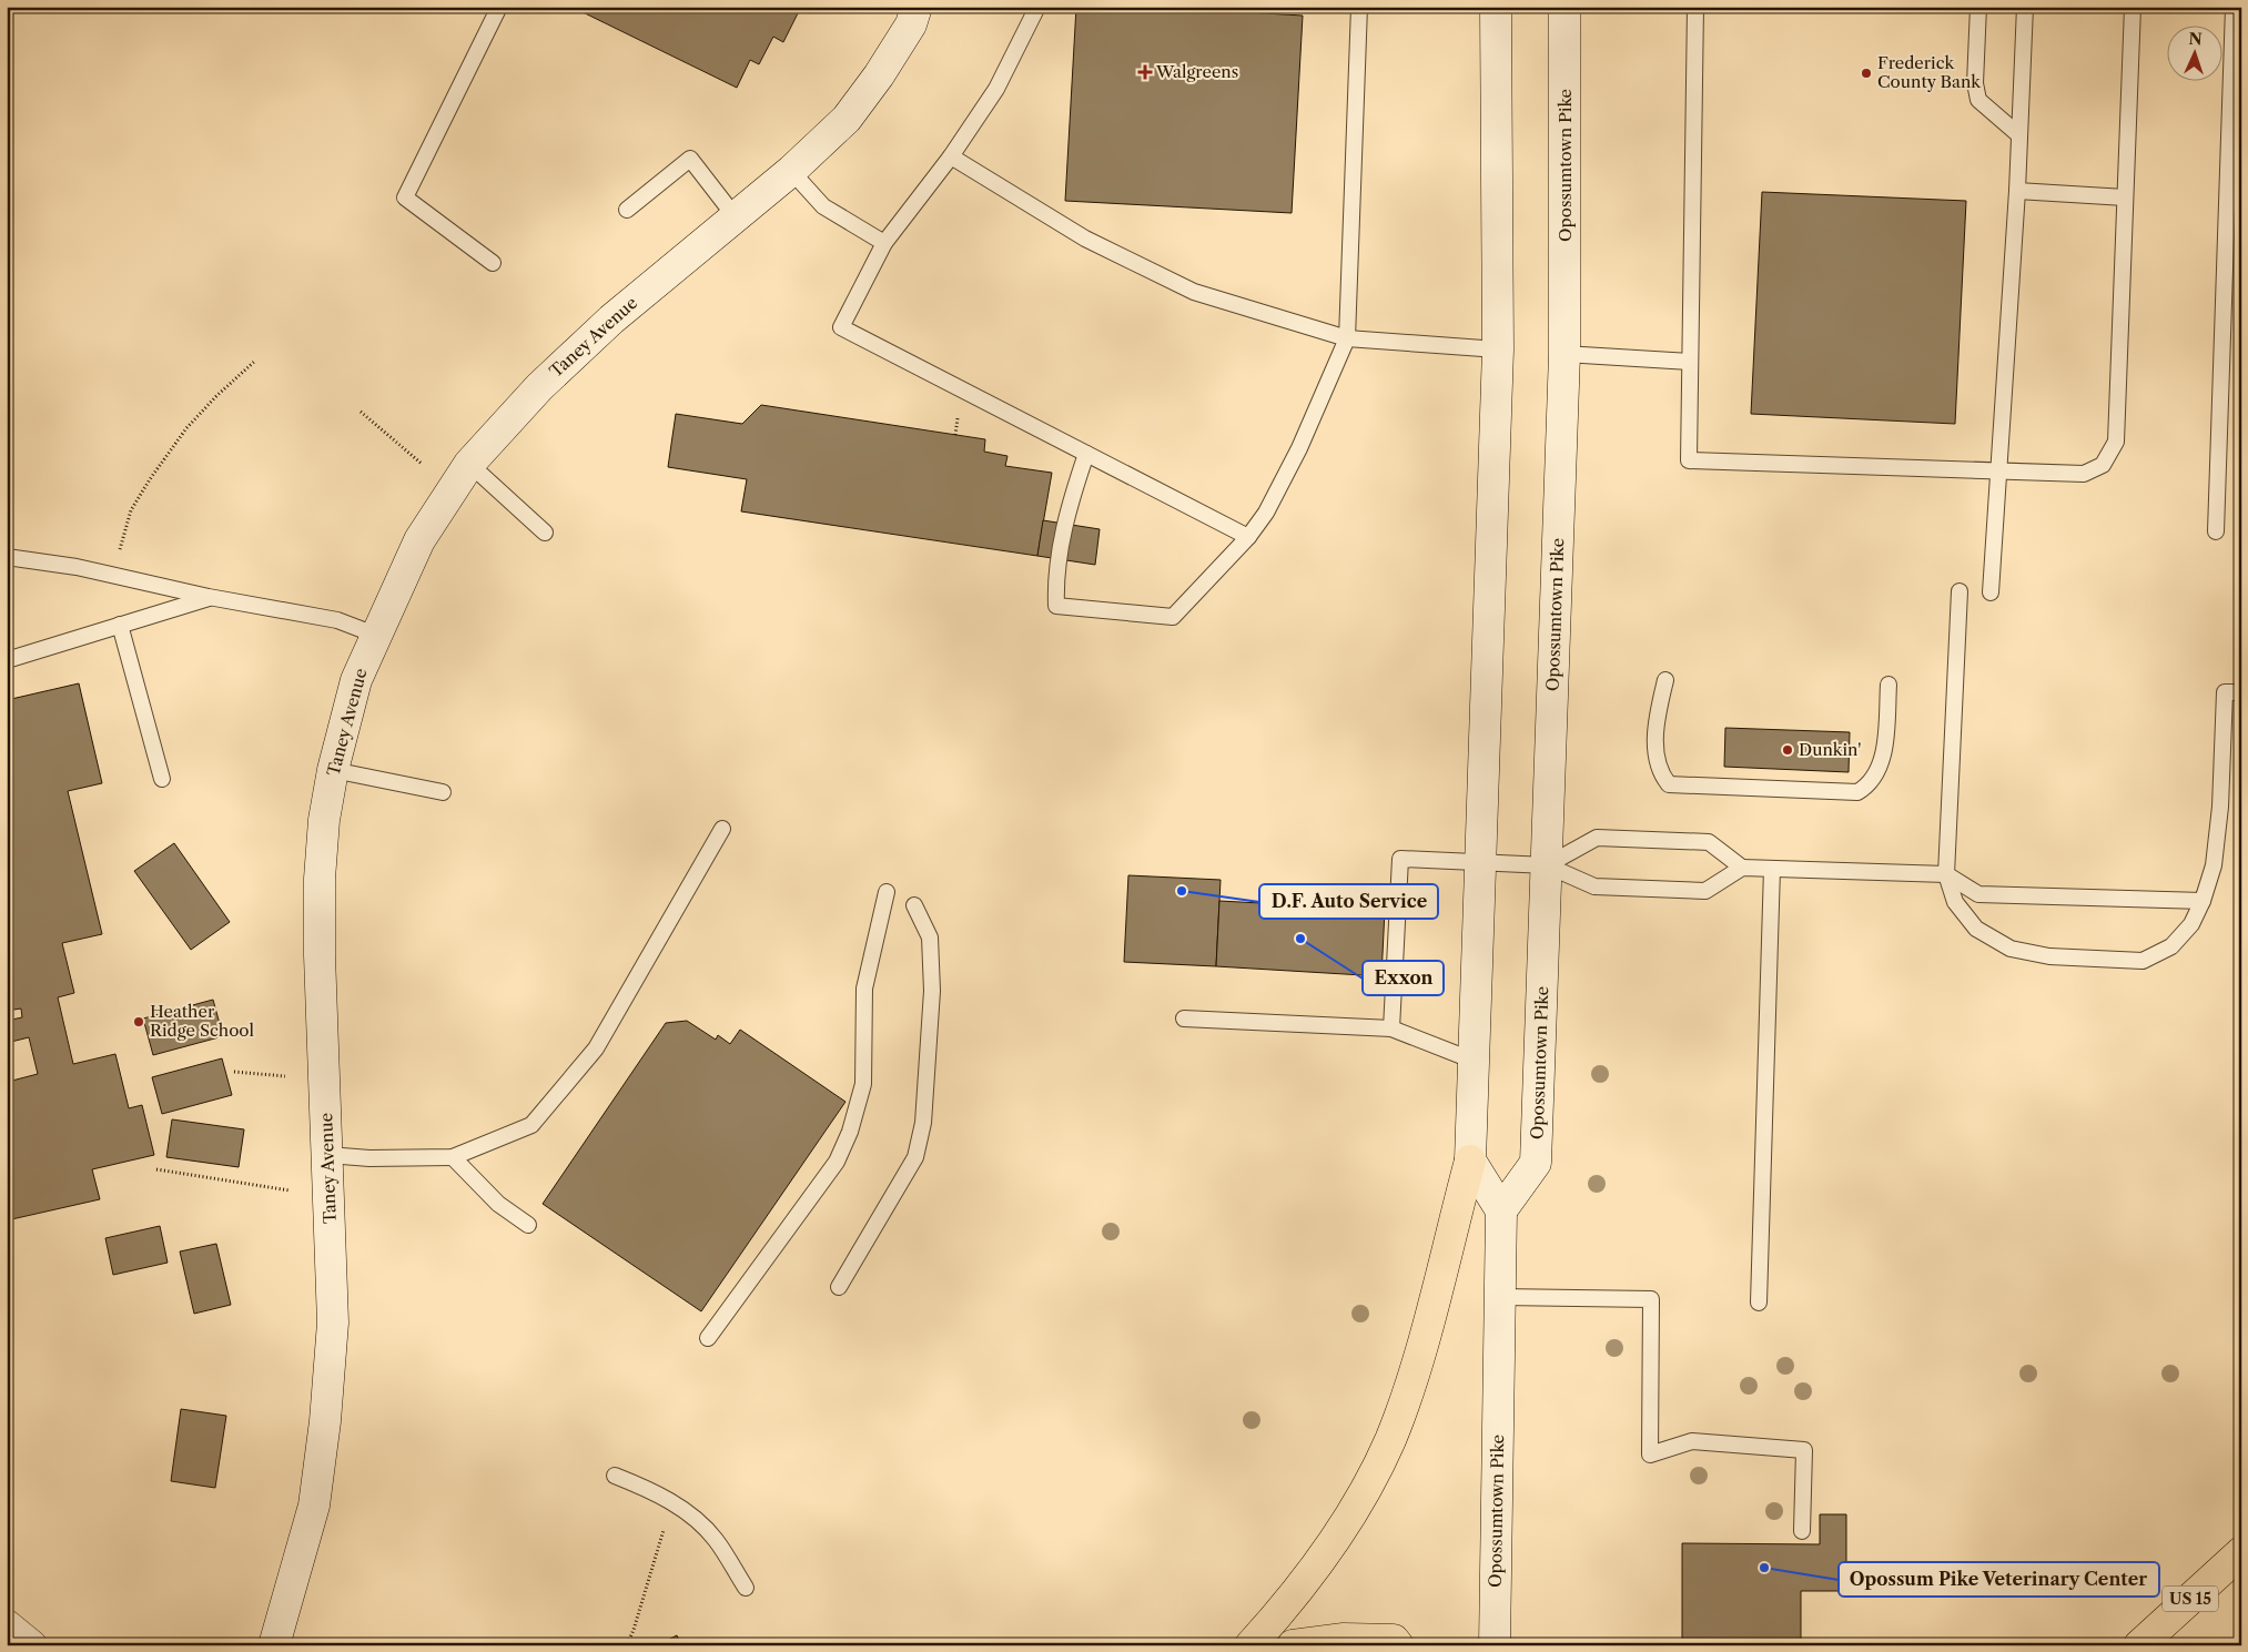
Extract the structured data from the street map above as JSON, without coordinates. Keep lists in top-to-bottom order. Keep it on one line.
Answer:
{"streets":{"highway":["US 15"],"main road":["Opossumtown Pike","Taney Avenue"]},"places":{"health":["Walgreens"],"other":["Frederick County Bank","Dunkin'","D.F. Auto Service","Exxon","Heather Ridge School","Opossum Pike Veterinary Center"]},"north":"top"}
